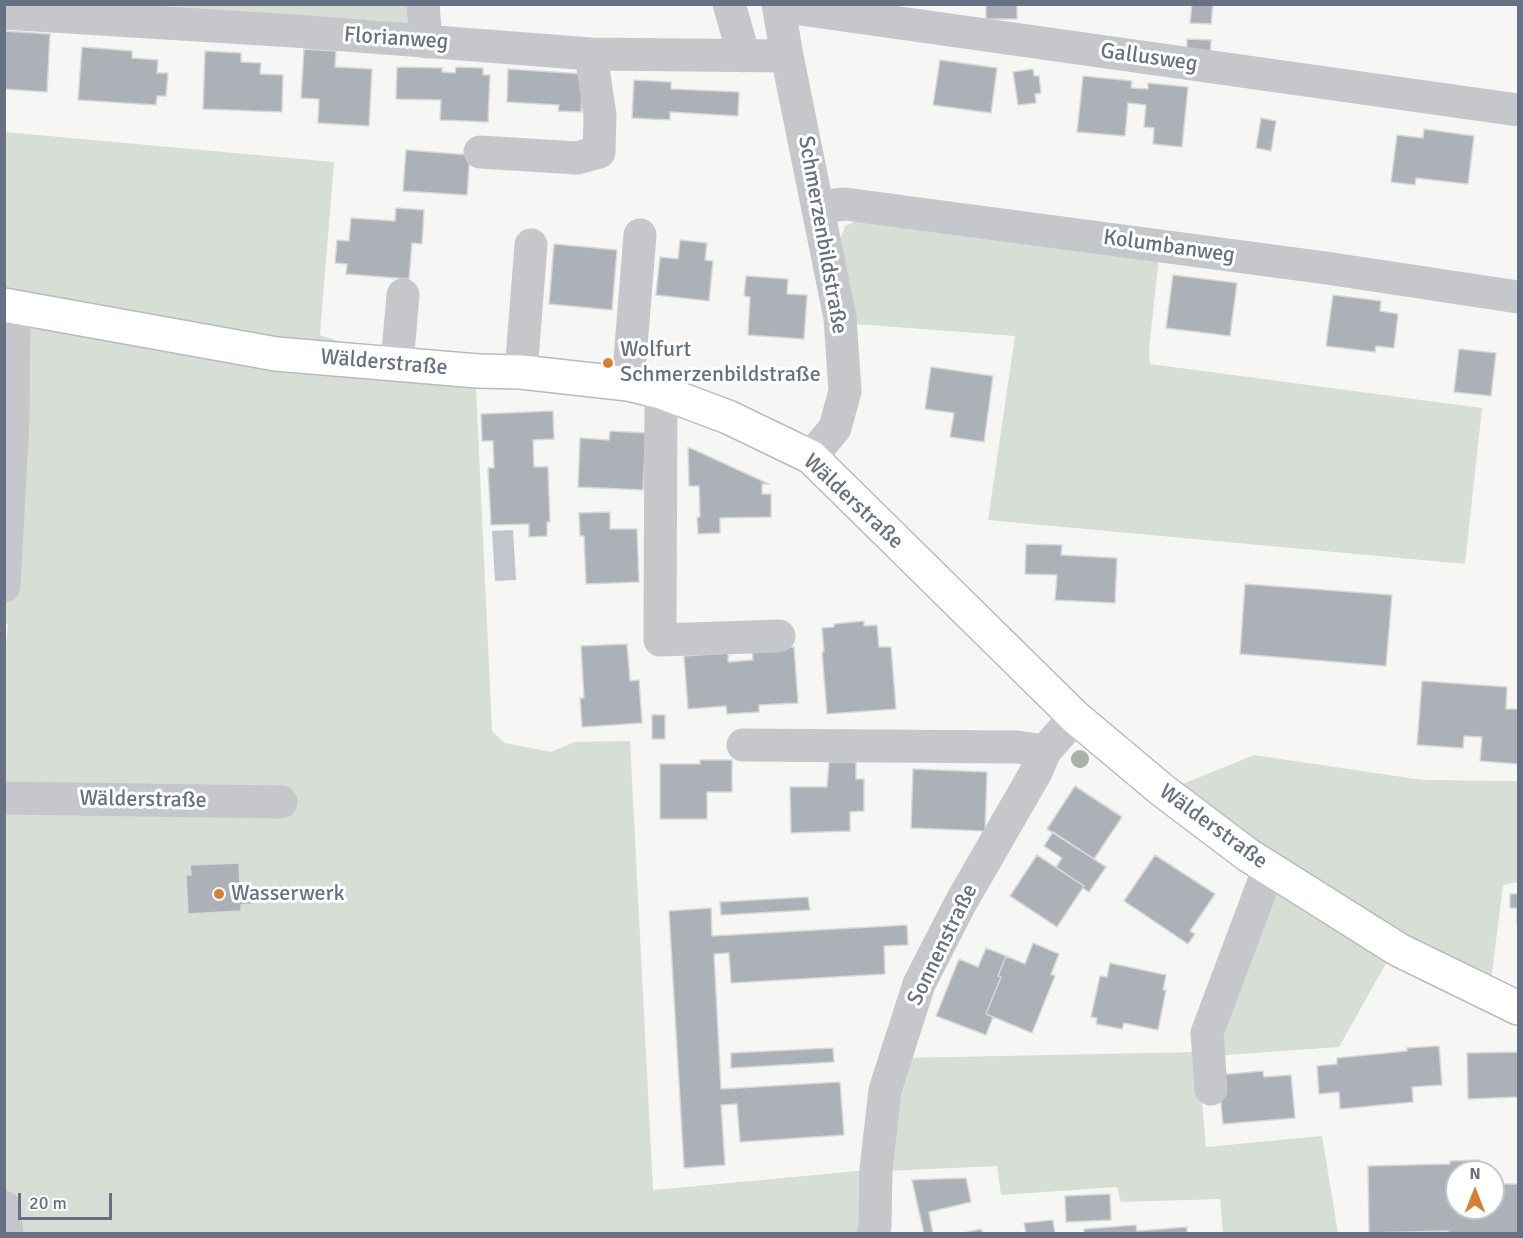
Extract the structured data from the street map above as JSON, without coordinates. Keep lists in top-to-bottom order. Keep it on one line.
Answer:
{"streets":{"main road":["Wälderstraße"],"street":["Florianweg","Gallusweg","Schmerzenbildstraße","Kolumbanweg","Sonnenstraße"]},"crossings":[["Florianweg","Schmerzenbildstraße"],["Gallusweg","Schmerzenbildstraße"],["Schmerzenbildstraße","Kolumbanweg"],["Schmerzenbildstraße","Wälderstraße"],["Wälderstraße","Sonnenstraße"]],"places":["Wolfurt Schmerzenbildstraße","Wasserwerk"],"scale_bar":"20 m","north":"top"}
